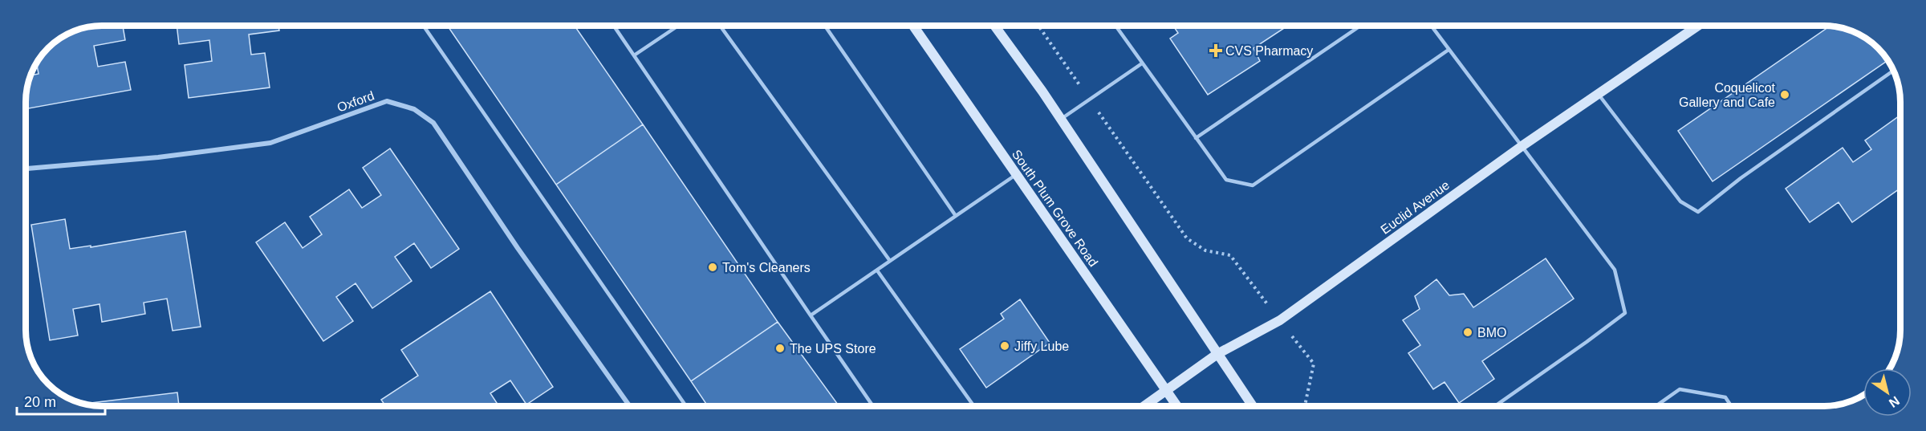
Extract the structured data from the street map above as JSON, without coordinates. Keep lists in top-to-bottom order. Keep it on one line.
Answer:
{"streets":{"main road":["Euclid Avenue","South Plum Grove Road"],"street":["Oxford"]},"crossings":[["Euclid Avenue","South Plum Grove Road"]],"places":{"health":["CVS Pharmacy"],"other":["Coquelicot Gallery and Cafe","Tom's Cleaners","BMO","Jiffy Lube","The UPS Store"]},"scale_bar":"20 m","north":"bottom right"}
